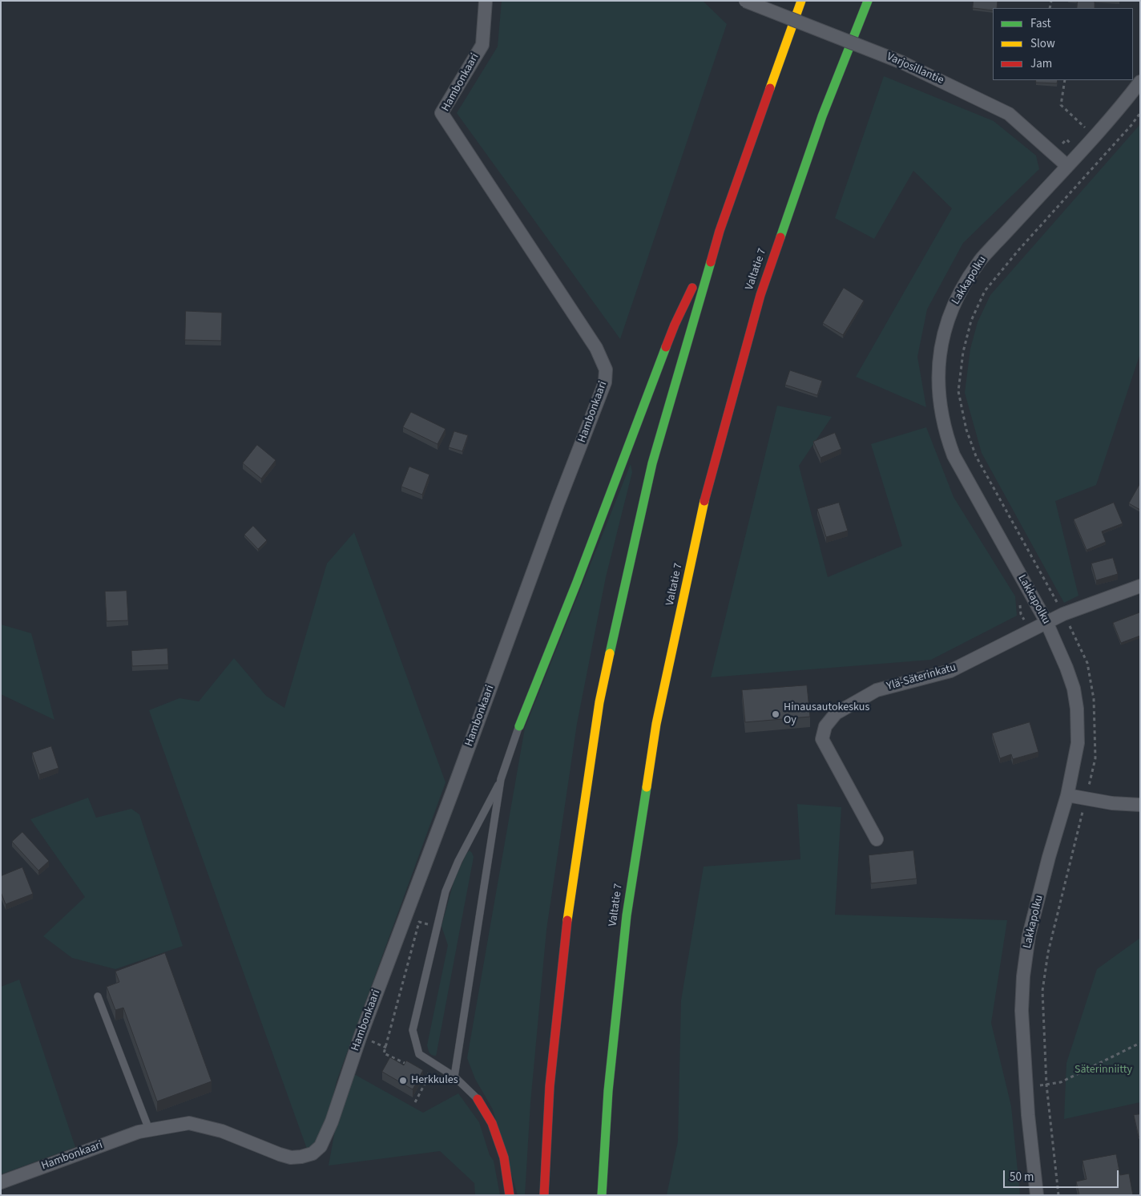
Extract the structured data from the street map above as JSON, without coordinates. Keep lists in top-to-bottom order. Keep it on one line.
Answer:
{"streets":{"highway":["Valtatie 7"],"street":["Varjosillantie","Hambonkaari","Lakkapolku","Ylä-Säterinkatu"]},"crossings":[["Varjosillantie","Lakkapolku"],["Lakkapolku","Ylä-Säterinkatu"]],"parks":["Säterinniitty"],"places":["Hinausautokeskus Oy","Herkkules"],"legend":["Fast","Slow","Jam"],"scale_bar":"50 m"}
